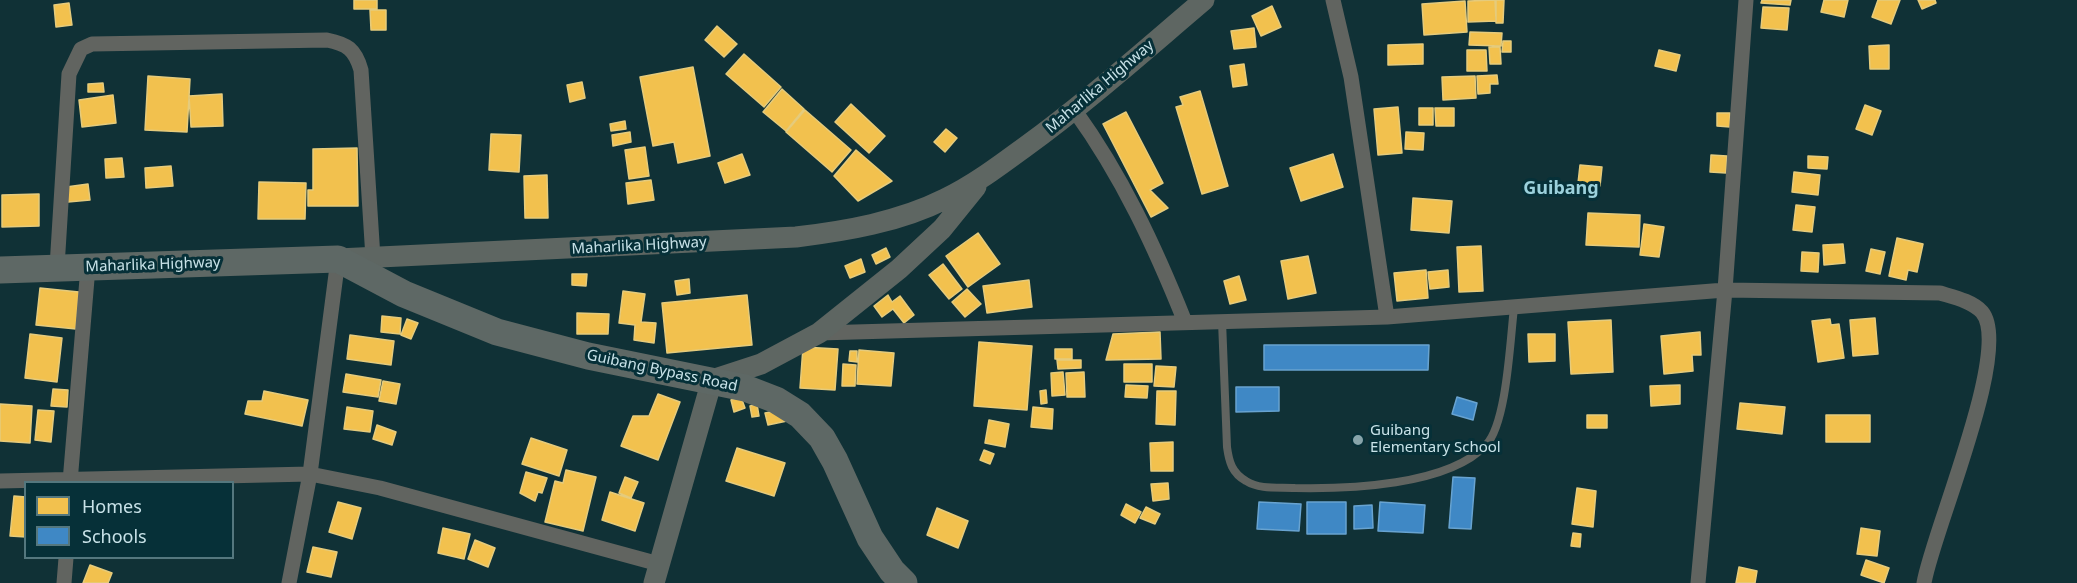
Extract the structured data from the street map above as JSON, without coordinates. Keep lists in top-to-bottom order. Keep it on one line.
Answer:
{"streets":{"highway":["Maharlika Highway","Guibang Bypass Road"]},"crossings":[["Maharlika Highway","Guibang Bypass Road"]],"districts":["Guibang"],"places":["Guibang Elementary School"],"legend":["Homes","Schools"]}
